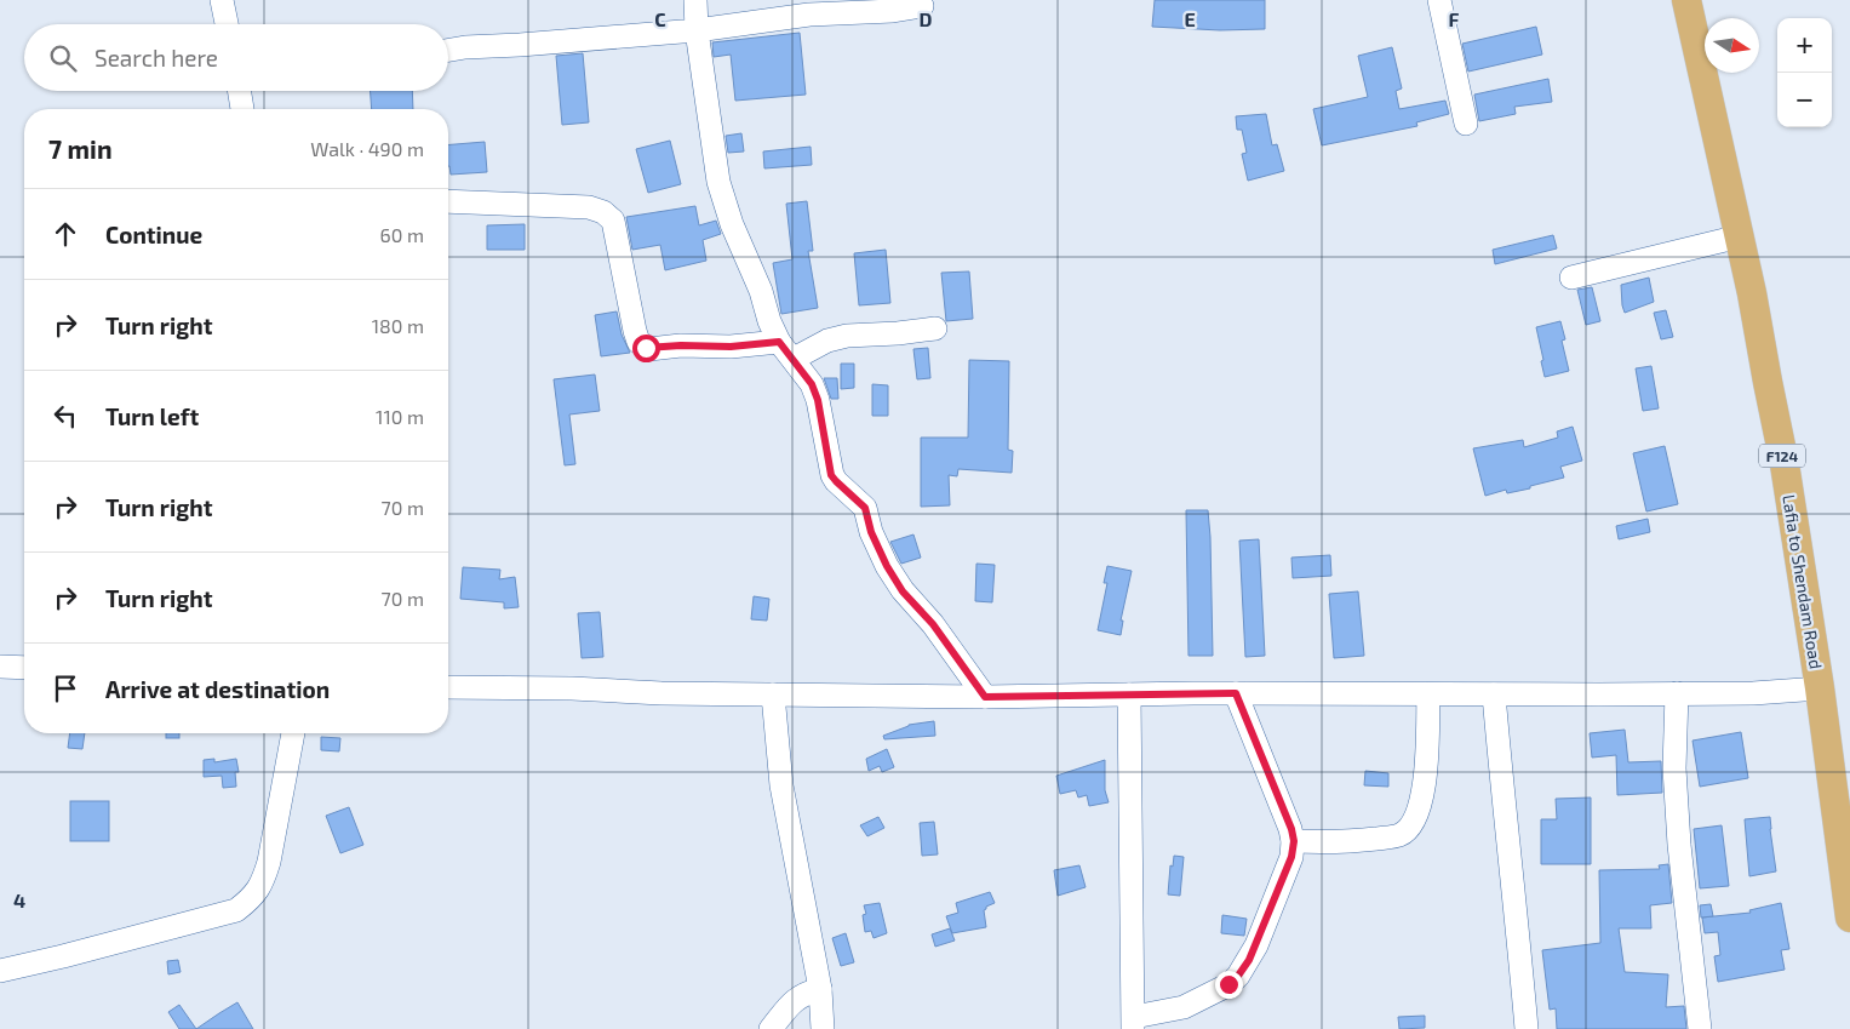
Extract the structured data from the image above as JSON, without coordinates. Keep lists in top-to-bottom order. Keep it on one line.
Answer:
{"streets":{"main road":["F124","Lafia to Shendam Road"]},"north":"right","page":{"map_buttons":["+","−"],"search":"Search here","heading":["7 min","Walk · 490 m"],"list":[["Continue","60 m"],["Turn right","180 m"],["Turn left","110 m"],["Turn right","70 m"],["Turn right","70 m"],"Arrive at destination"]},"grid":{"columns":["C","D","E","F"],"rows":["4"]}}
